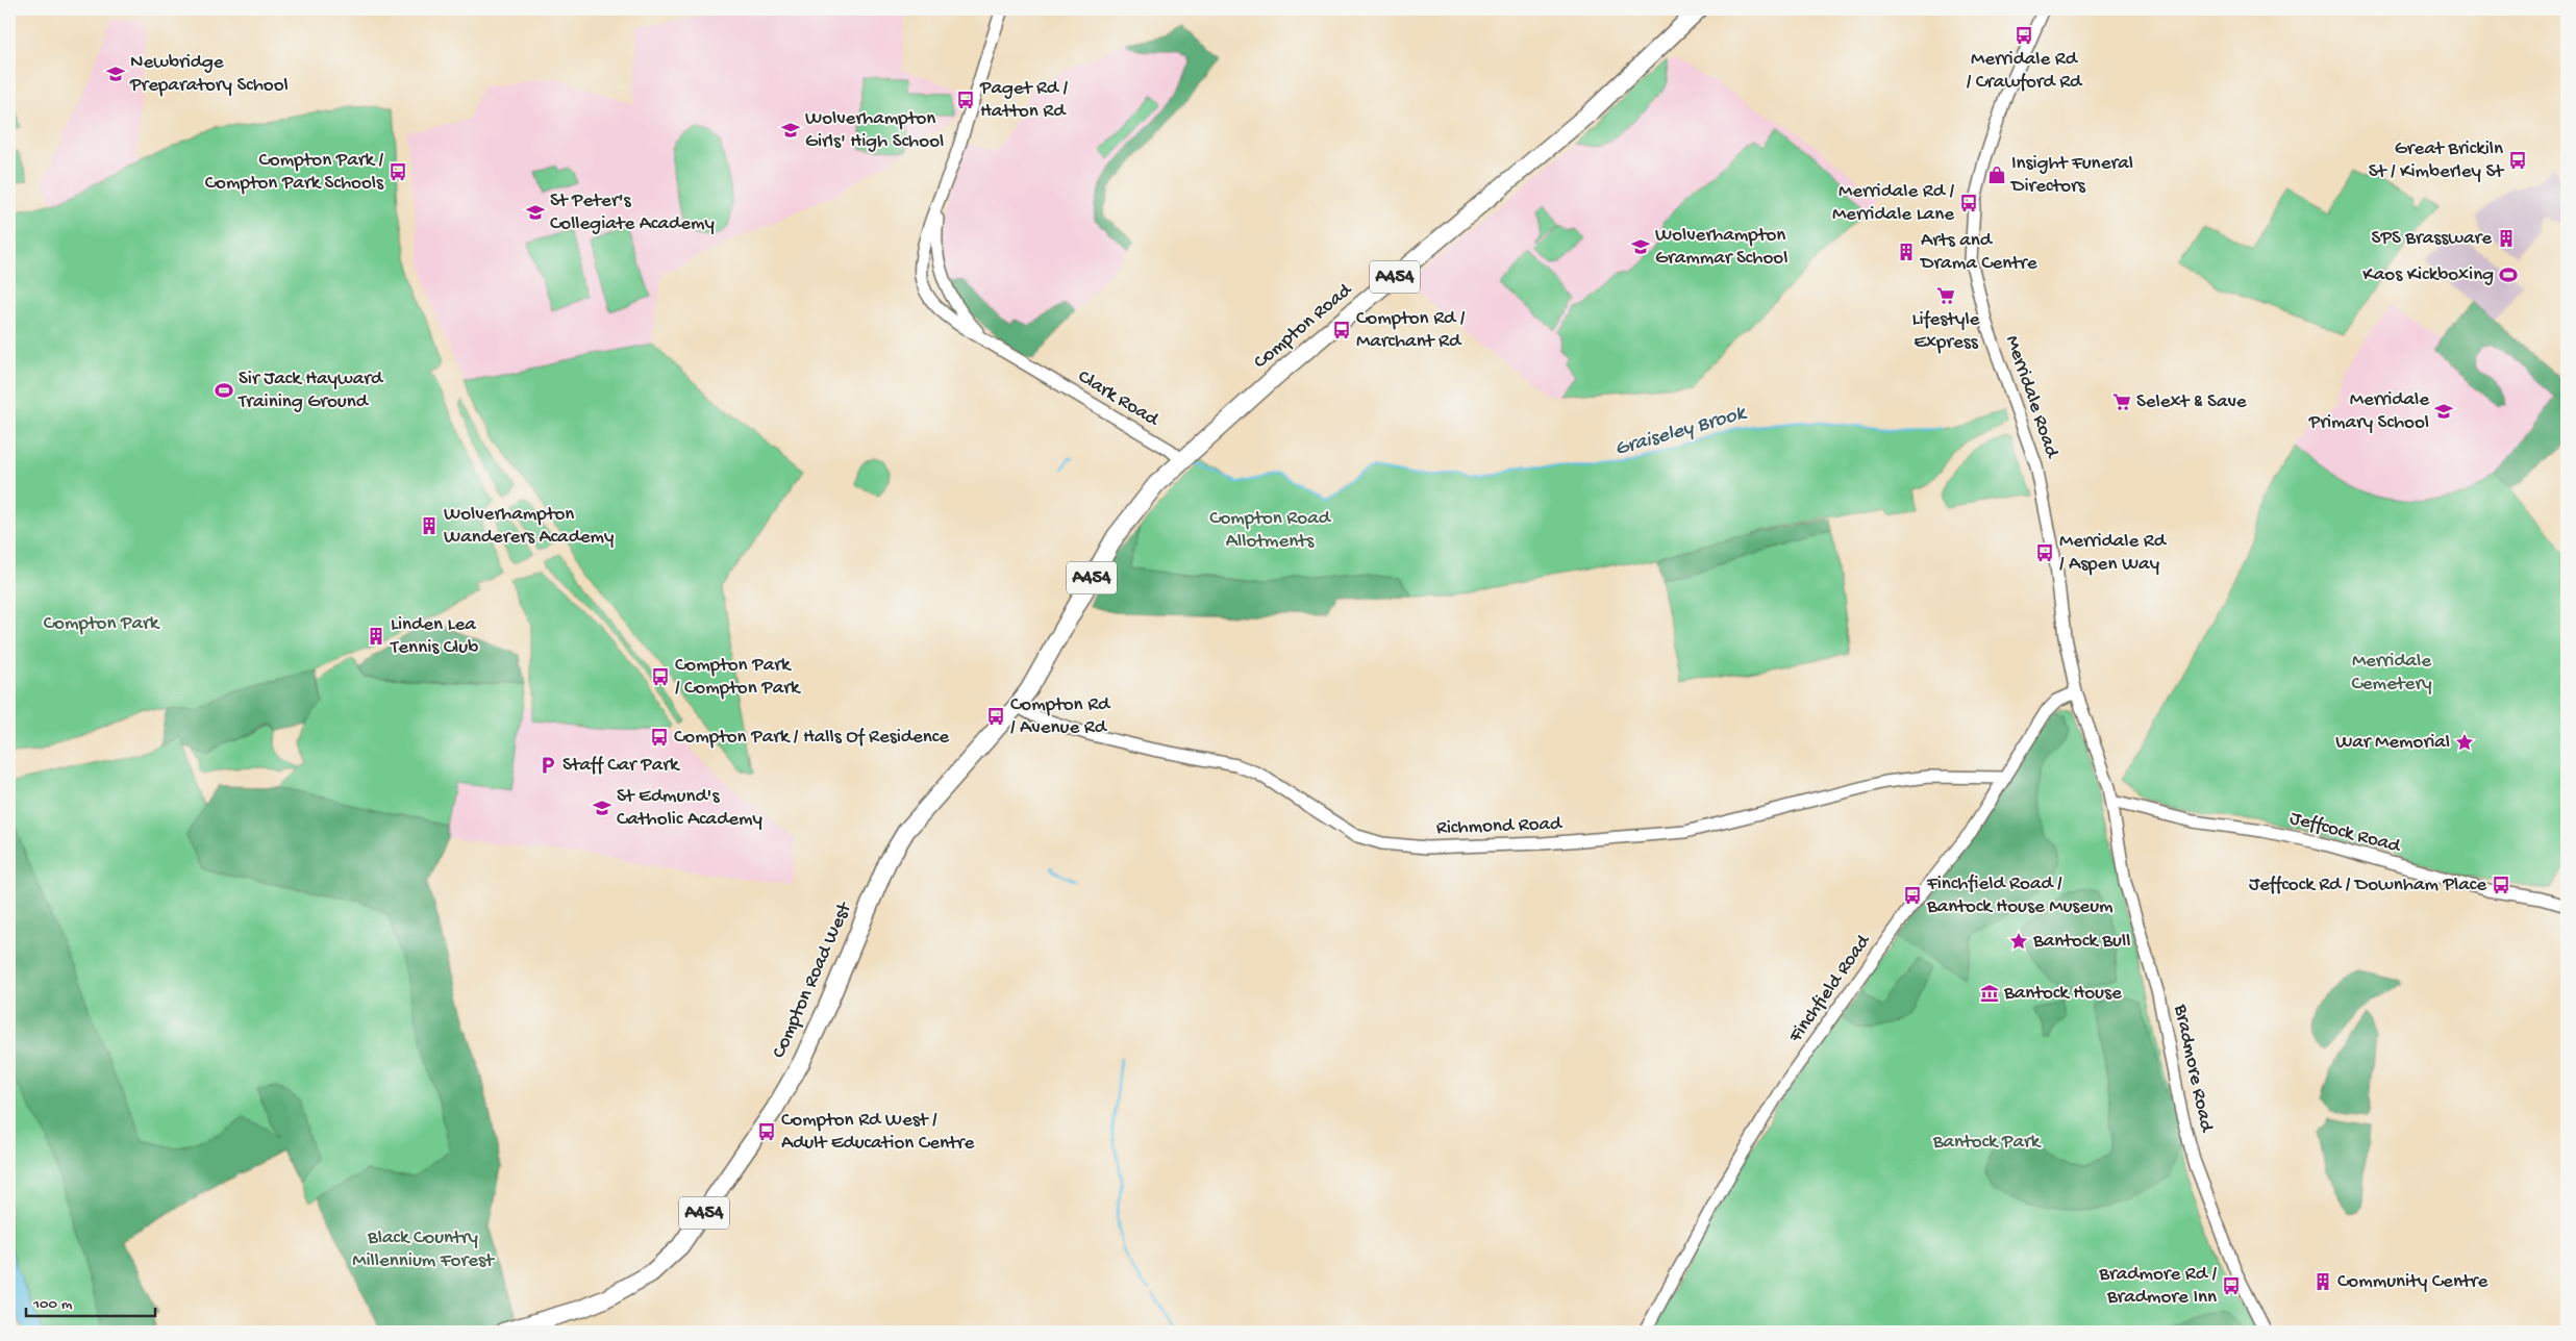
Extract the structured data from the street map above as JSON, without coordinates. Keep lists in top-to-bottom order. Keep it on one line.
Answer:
{"streets":{"highway":["A454","Compton Road","Compton Road West"],"street":["Merridale Road","Clark Road","Richmond Road","Jeffcock Road","Finchfield Road","Bradmore Road"]},"crossings":[["Compton Road","Clark Road"],["Compton Road","Richmond Road"],["Compton Road","Compton Road West"],["Merridale Road","Jeffcock Road"],["Merridale Road","Finchfield Road"],["Merridale Road","Bradmore Road"],["Richmond Road","Compton Road West"],["Richmond Road","Finchfield Road"],["Jeffcock Road","Bradmore Road"]],"water":["Graiseley Brook"],"parks":["Compton Road Allotments","Compton Park","Merridale Cemetery","Bantock Park","Black Country Millennium Forest"],"places":{"bus stop":["Merridale Rd / Crawford Rd","Paget Rd / Hatton Rd","Great Brickiln St / Kimberley St","Compton Park / Compton Park Schools","Merridale Rd / Merridale Lane","Compton Rd / Marchant Rd","Merridale Rd / Aspen Way","Compton Park / Compton Park","Compton Rd / Avenue Rd","Compton Park / Halls Of Residence","Jeffcock Rd / Downham Place","Finchfield Road / Bantock House Museum","Compton Rd West / Adult Education Centre","Bradmore Rd / Bradmore Inn"],"school or university":["Newbridge Preparatory School","Wolverhampton Girls' High School","St Peter's Collegiate Academy","Wolverhampton Grammar School","Merridale Primary School","St Edmund's Catholic Academy"],"shop":["Insight Funeral Directors"],"building":["SPS Brassware","Arts and Drama Centre","Wolverhampton Wanderers Academy","Linden Lea Tennis Club","Community Centre"],"sports":["Kaos Kickboxing","Sir Jack Hayward Training Ground"],"supermarket":["Lifestyle Express","Selext & Save"],"place":["War Memorial","Bantock Bull"],"parking":["Staff Car Park"],"museum":["Bantock House"]},"scale_bar":"100 m"}
